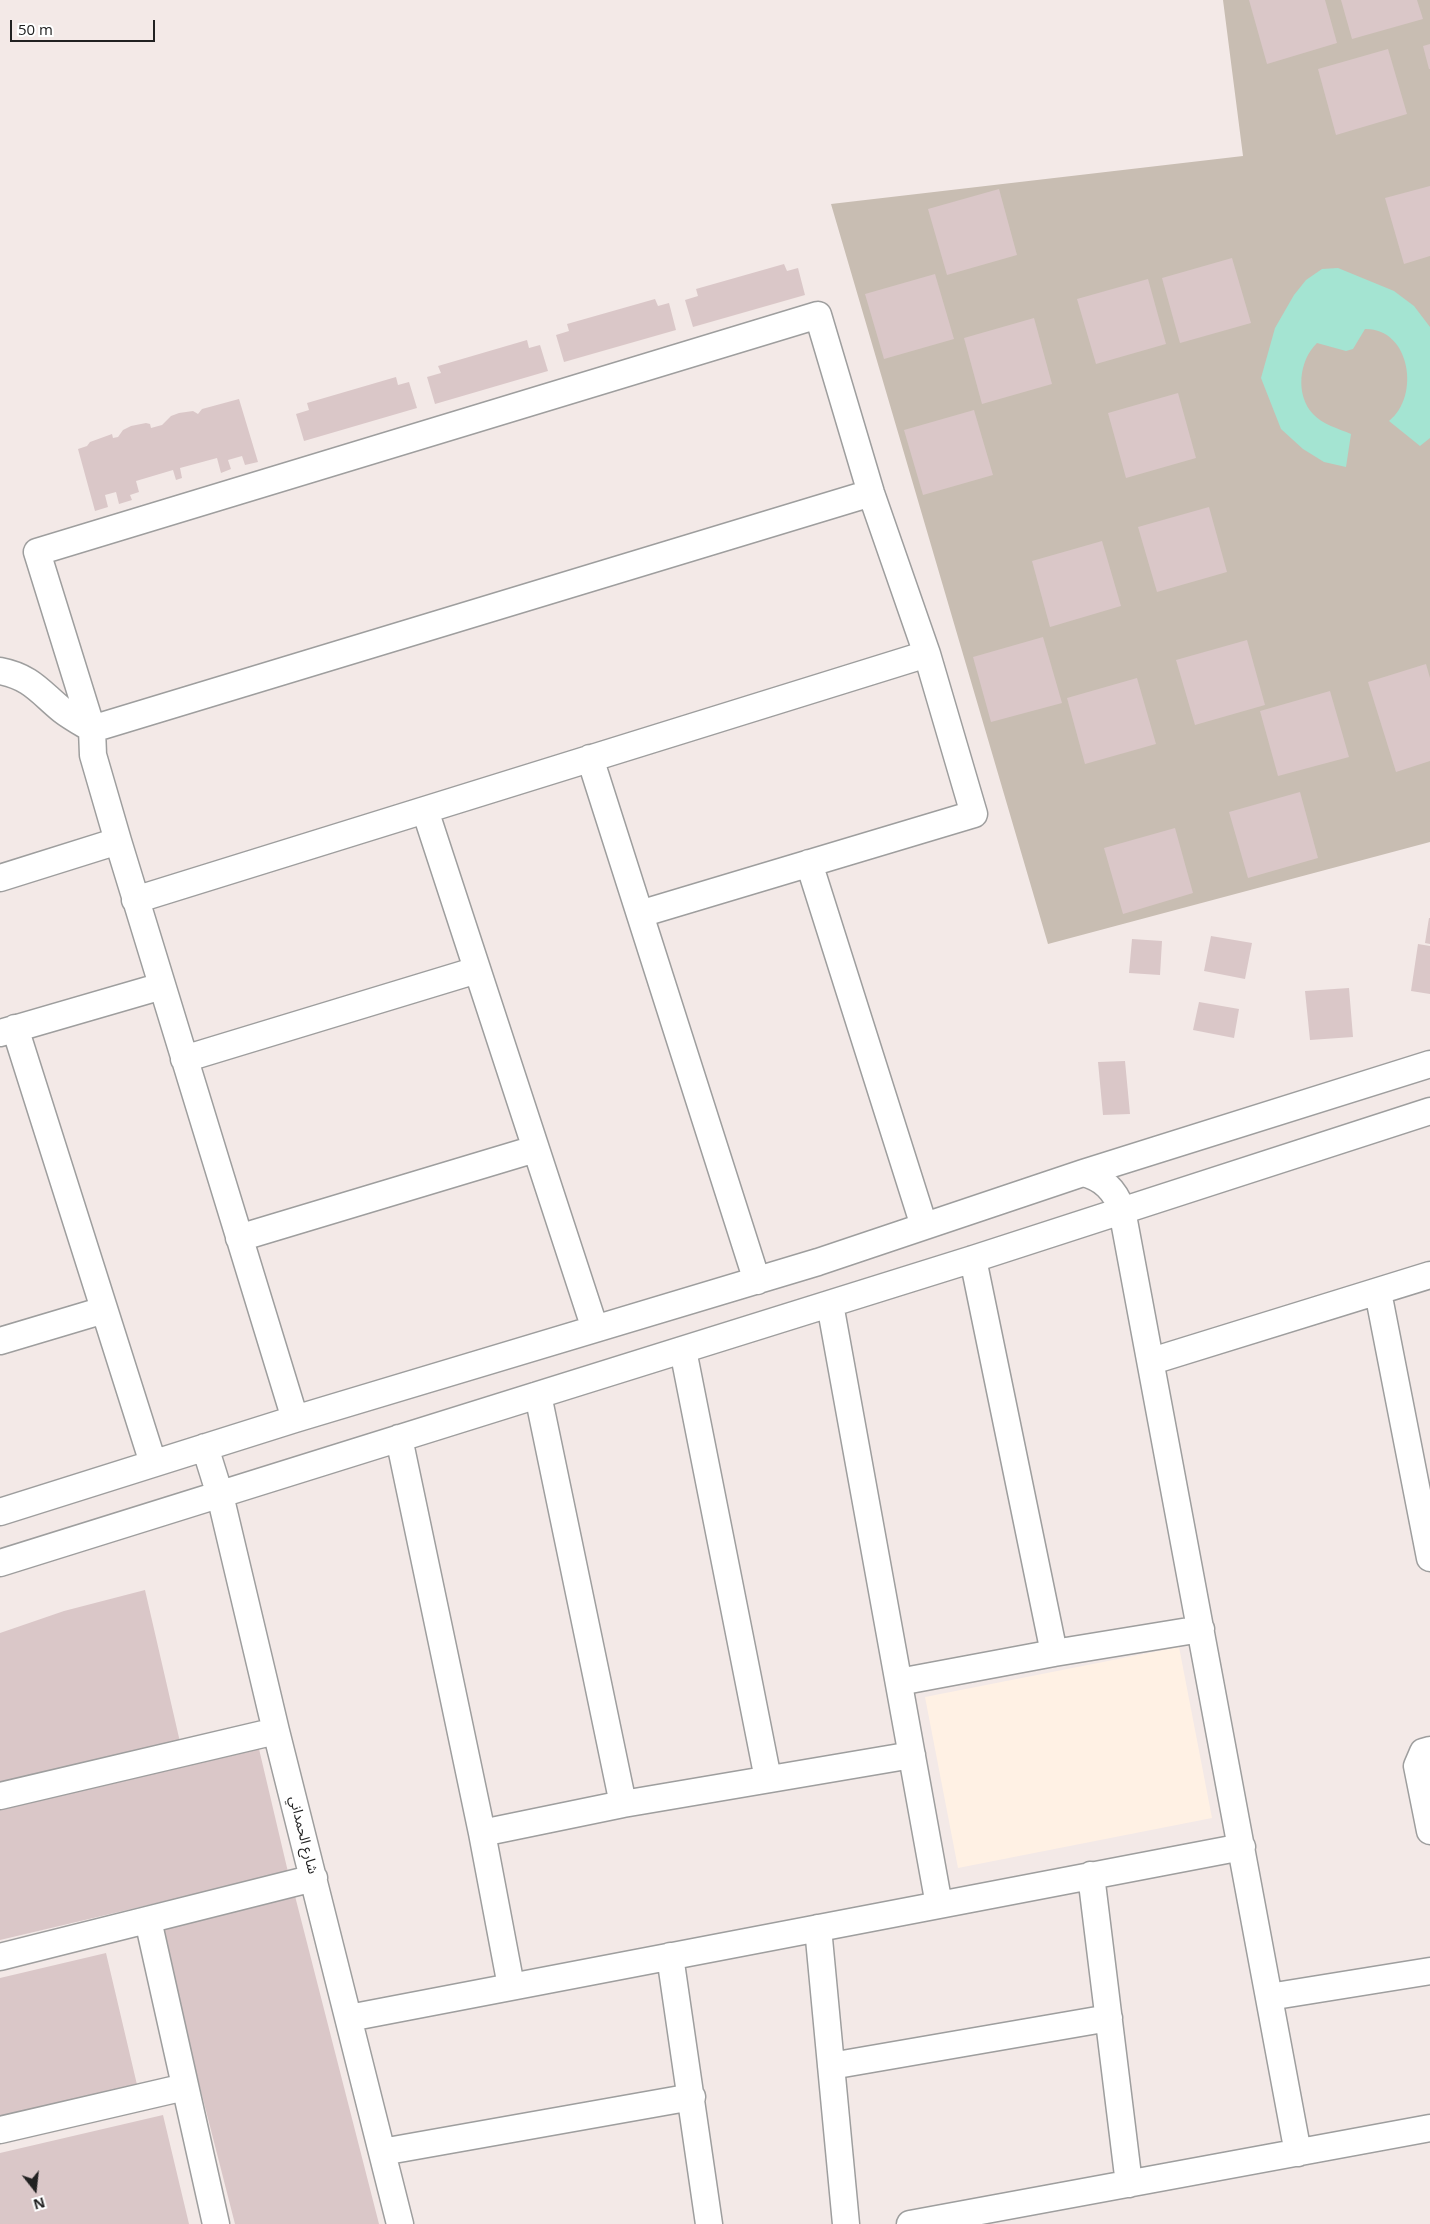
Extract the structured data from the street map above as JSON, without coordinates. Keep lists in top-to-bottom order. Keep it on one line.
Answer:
{"streets":{"street":["شارع الحمداني"]},"scale_bar":"50 m","north":"bottom"}
